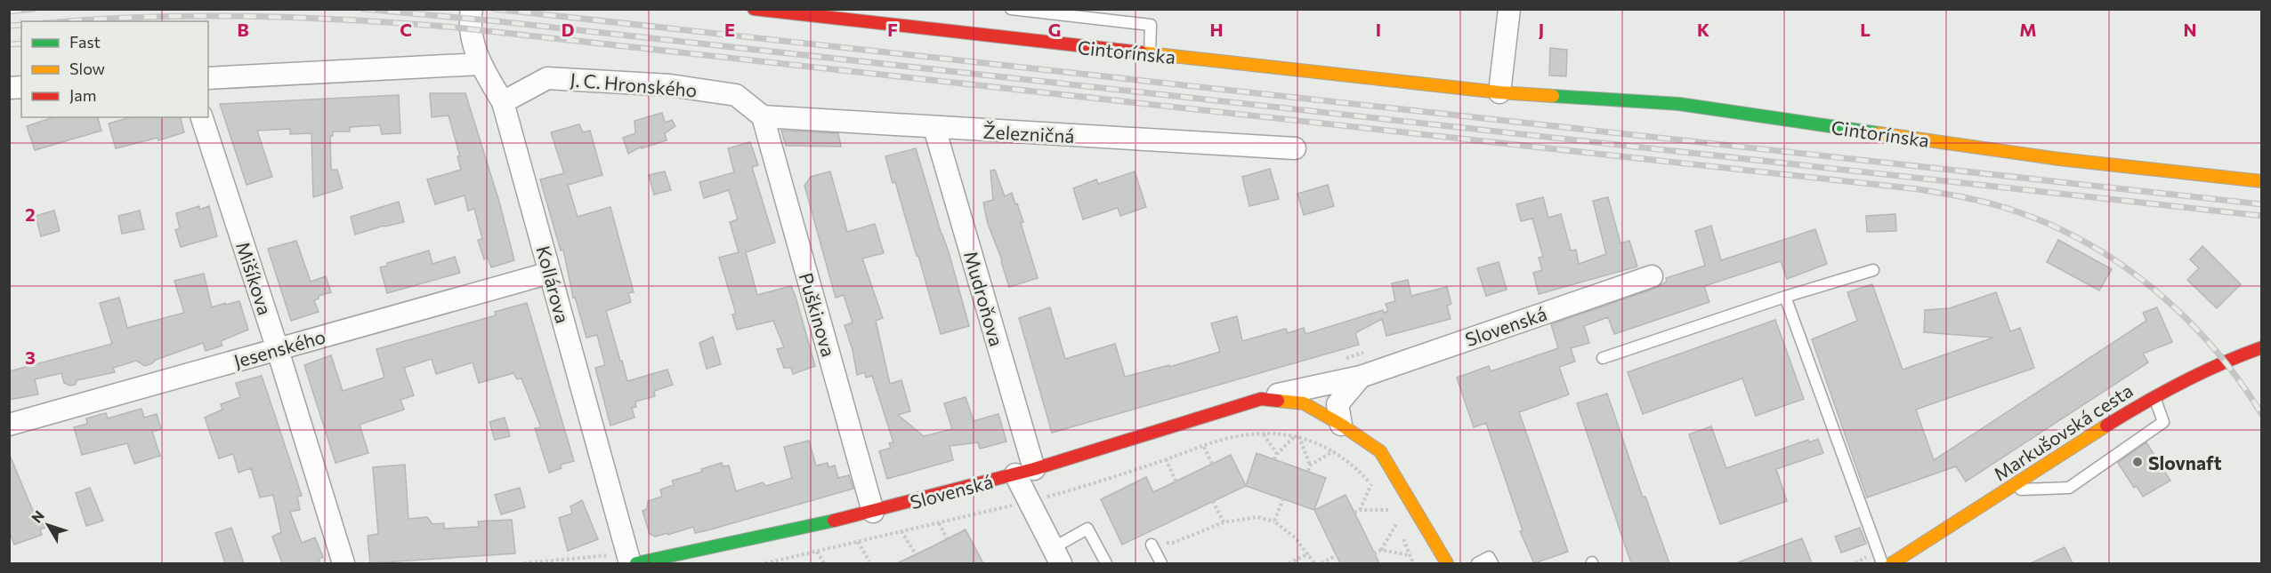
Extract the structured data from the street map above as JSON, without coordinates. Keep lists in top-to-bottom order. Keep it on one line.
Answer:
{"streets":{"street":["Cintorínska","J. C. Hronského","Železničná","Mišíkova","Kollárova","Mudroňova","Puškinova","Slovenská","Jesenského","Markušovská cesta"]},"crossings":[["J. C. Hronského","Železničná"],["J. C. Hronského","Kollárova"],["J. C. Hronského","Puškinova"],["Železničná","Mudroňova"],["Železničná","Puškinova"],["Mišíkova","Jesenského"],["Kollárova","Slovenská"],["Kollárova","Jesenského"],["Mudroňova","Slovenská"],["Puškinova","Slovenská"]],"places":["Slovnaft"],"legend":["Fast","Slow","Jam"],"north":"top left","grid":{"columns":["B","C","D","E","F","G","H","I","J","K","L","M","N"],"rows":["2","3"]}}
